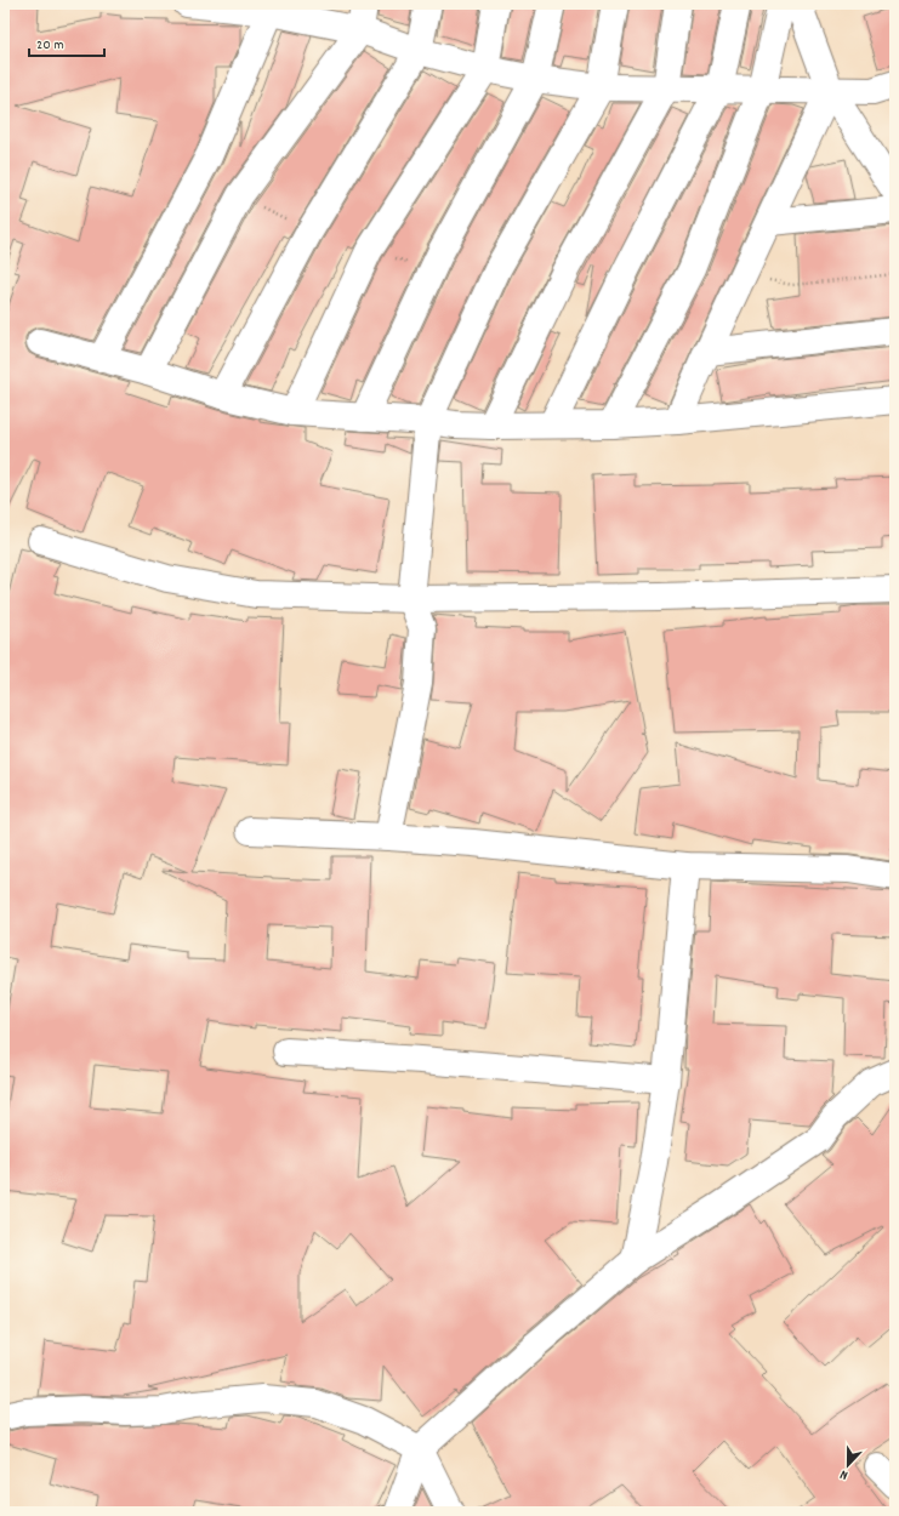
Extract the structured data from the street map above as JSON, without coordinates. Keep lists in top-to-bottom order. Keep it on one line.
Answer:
{"scale_bar":"20 m","north":"bottom"}
